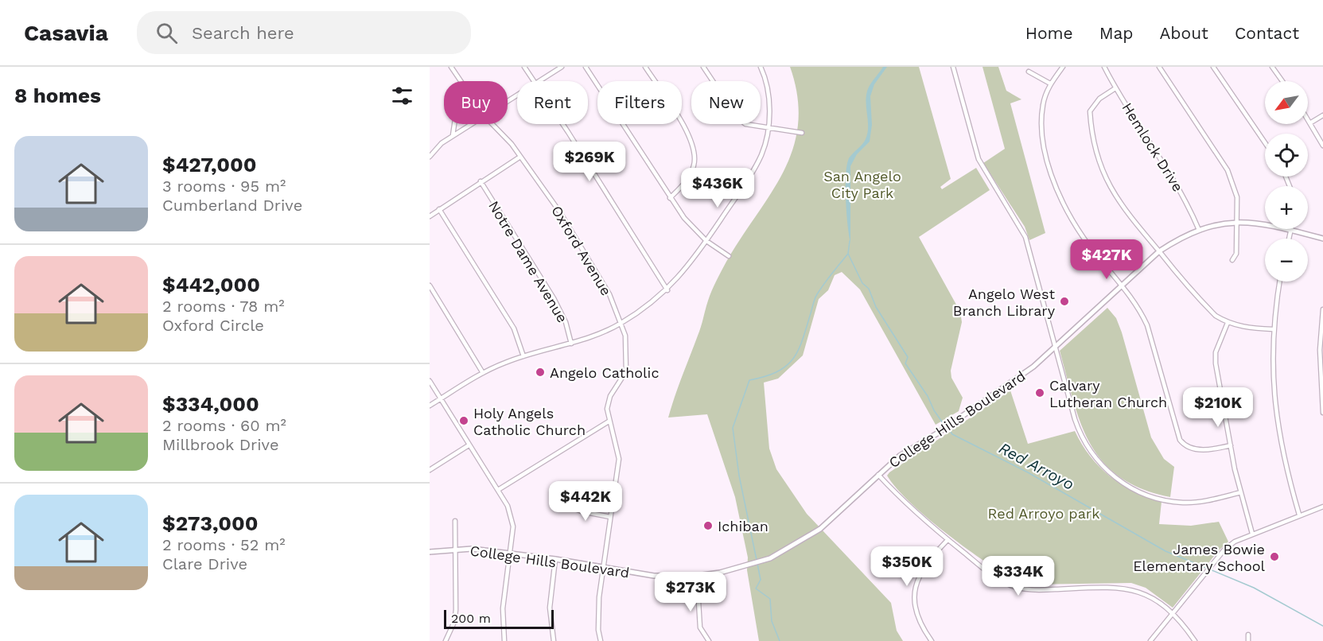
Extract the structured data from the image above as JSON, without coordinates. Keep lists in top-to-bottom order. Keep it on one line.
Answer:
{"streets":{"street":["Hemlock Drive","Oxford Avenue","Notre Dame Avenue","College Hills Boulevard"]},"crossings":[["Hemlock Drive","College Hills Boulevard"],["Oxford Avenue","College Hills Boulevard"]],"water":["Red Arroyo"],"parks":["San Angelo City Park","Red Arroyo park"],"places":["Angelo West Branch Library","Angelo Catholic","Calvary Lutheran Church","Holy Angels Catholic Church","Ichiban","James Bowie Elementary School"],"scale_bar":"200 m","north":"bottom left","page":{"header":"Casavia","search":"Search here","nav":["Home","Map","About","Contact"],"heading":"8 homes","map_buttons":["+","−"],"chip":["Buy","Rent","Filters","New"],"list":[{"name":"$427,000","note":"3 rooms · 95 m² · Cumberland Drive"},{"name":"$442,000","note":"2 rooms · 78 m² · Oxford Circle"},{"name":"$334,000","note":"2 rooms · 60 m² · Millbrook Drive"},{"name":"$273,000","note":"2 rooms · 52 m² · Clare Drive"}],"price":["$269K","$436K","$427K","$210K","$442K","$350K","$334K","$273K"],"scale":"200 m"}}
